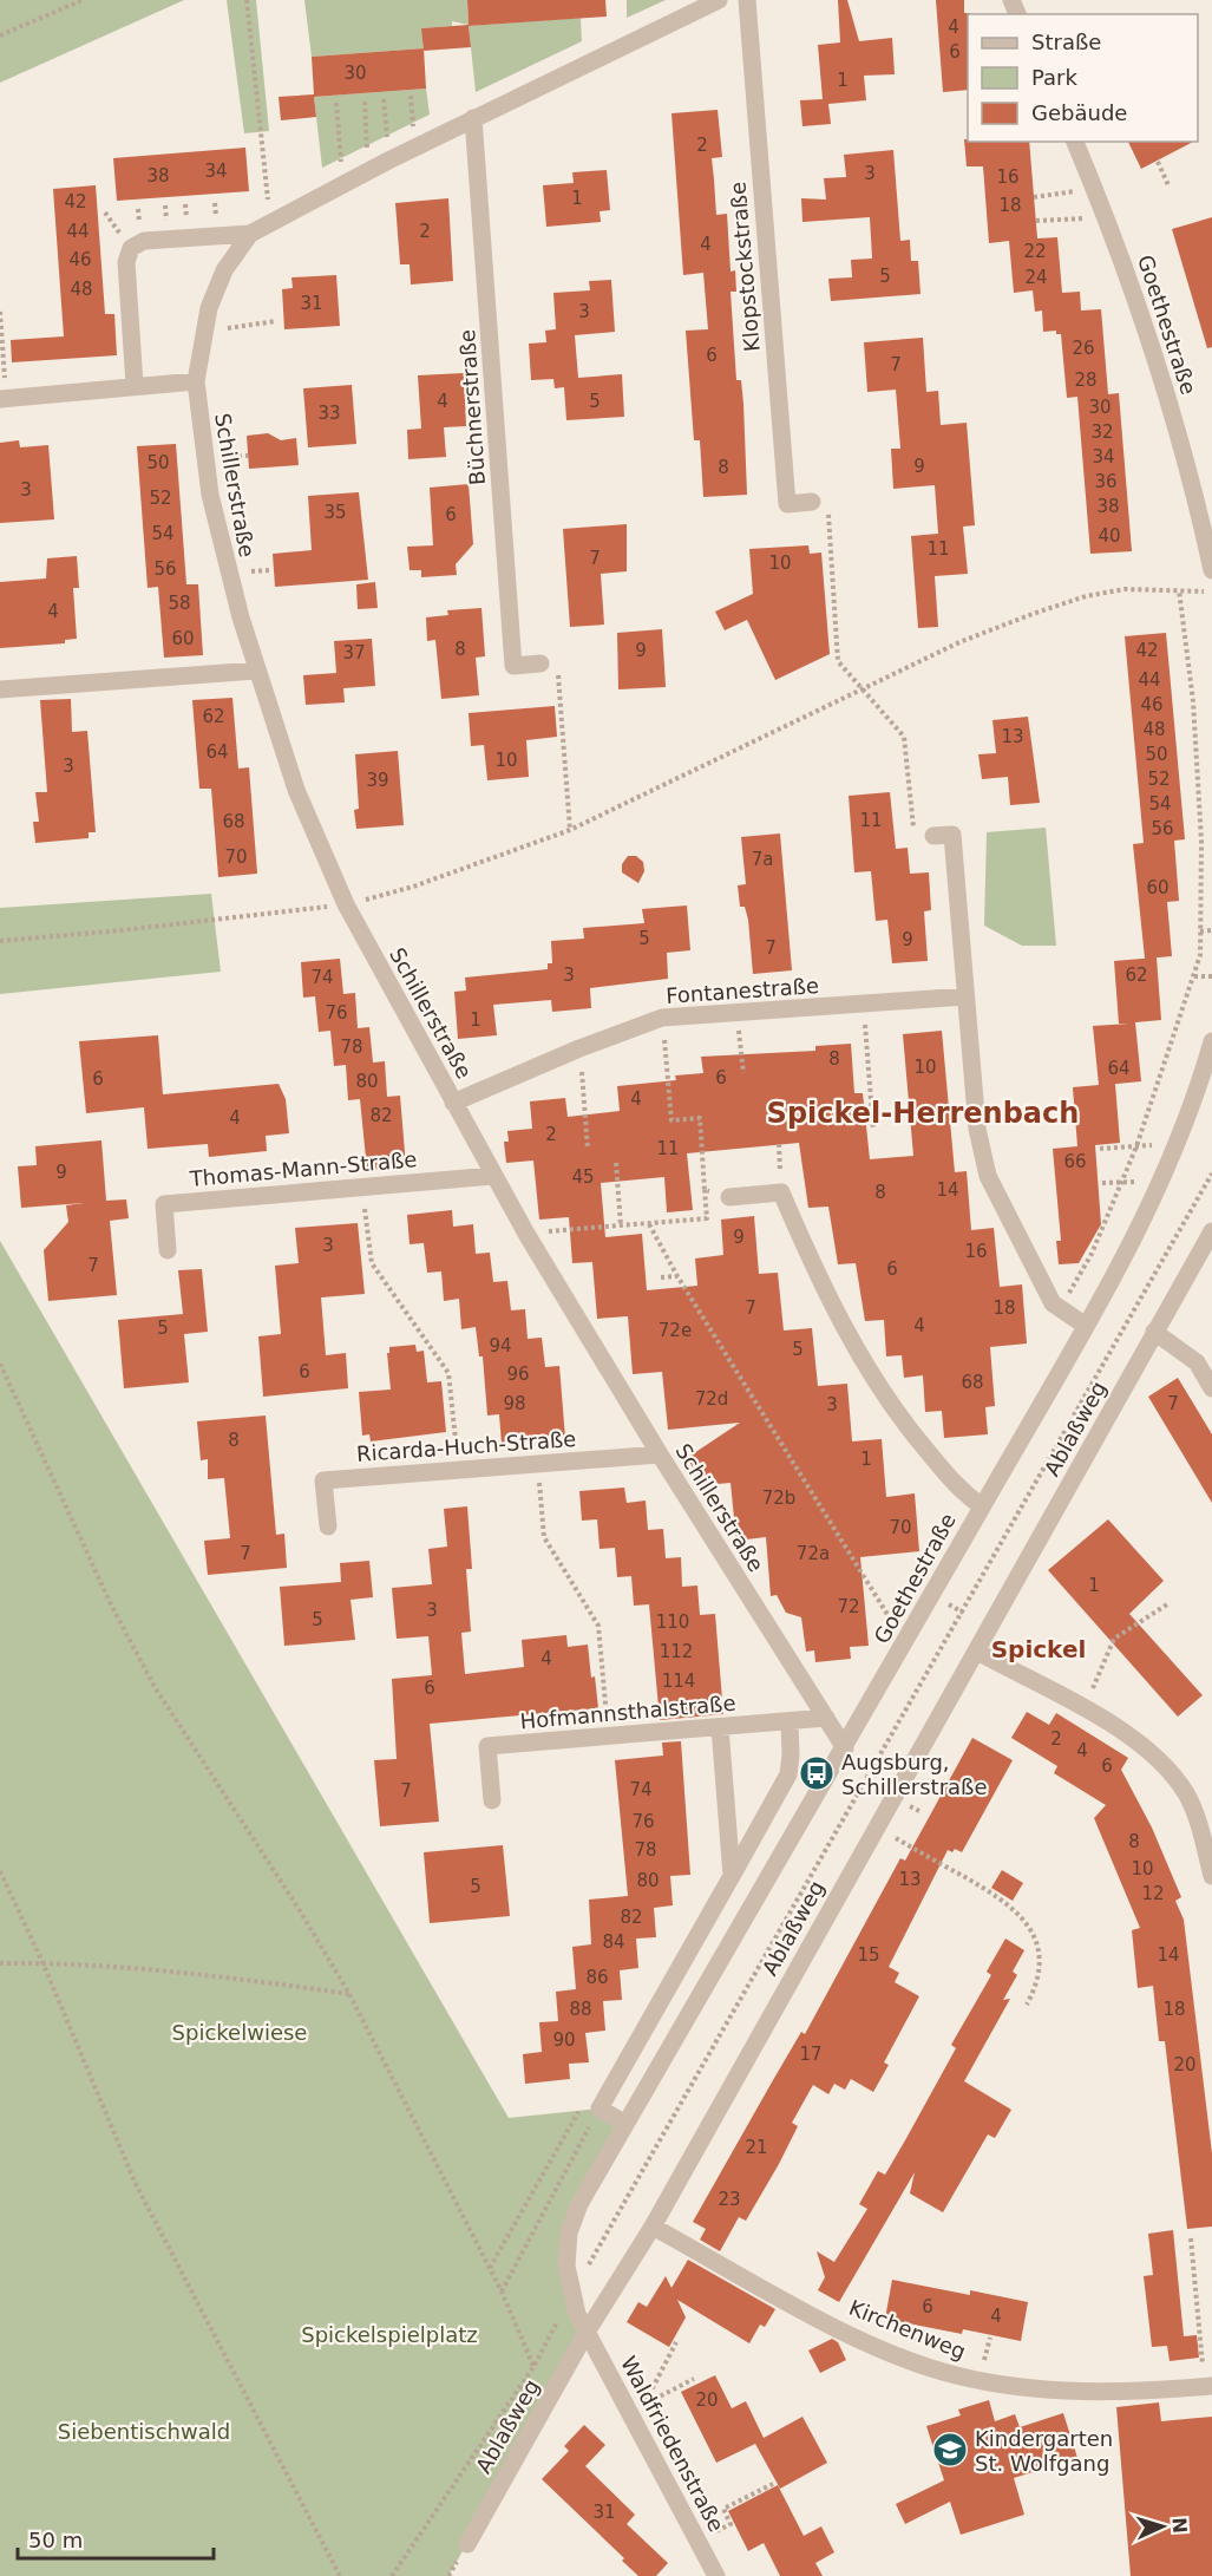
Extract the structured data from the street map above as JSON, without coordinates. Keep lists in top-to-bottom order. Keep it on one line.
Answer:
{"streets":{"street":["Klopstockstraße","Goethestraße","Büchnerstraße","Schillerstraße","Fontanestraße","Thomas-Mann-Straße","Ablaßweg","Ricarda-Huch-Straße","Hofmannsthalstraße","Kirchenweg","Waldfriedenstraße"]},"crossings":[["Goethestraße","Schillerstraße"],["Goethestraße","Ablaßweg"],["Goethestraße","Waldfriedenstraße"],["Büchnerstraße","Schillerstraße"],["Schillerstraße","Fontanestraße"],["Schillerstraße","Thomas-Mann-Straße"],["Schillerstraße","Ricarda-Huch-Straße"],["Schillerstraße","Hofmannsthalstraße"],["Ablaßweg","Kirchenweg"],["Ablaßweg","Waldfriedenstraße"]],"districts":["Spickel-Herrenbach","Spickel"],"parks":["Spickelwiese","Spickelspielplatz","Siebentischwald"],"places":{"bus stop":["Augsburg, Schillerstraße"],"school or university":["Kindergarten St. Wolfgang"]},"house_numbers":["4","6","30","1","2","34","3","38","16","1","42","18","44","2","4","22","46","5","24","48","31","3","26","6","7","28","4","5","30","33","32","34","50","9","8","36","3","52","38","35","6","54","40","11","7","10","56","58","4","60","8","9","42","37","44","46","62","48","13","64","50","10","3","52","39","54","11","68","56","70","7a","60","5","9","7","3","62","74","76","1","78","8","10","64","6","6","80","4","82","4","2","11","66","9","45","14","8","9","3","16","7","6","7","18","4","5","72e","94","5","6","96","68","72d","98","7","3","8","1","72b","70","7","72a","1","72","3","5","110","112","4","114","6","2","4","6","74","7","76","8","78","10","13","80","5","12","82","84","15","14","86","88","18","90","17","20","21","23","6","4","20","31"],"legend":["Straße","Park","Gebäude"],"scale_bar":"50 m","north":"right"}
